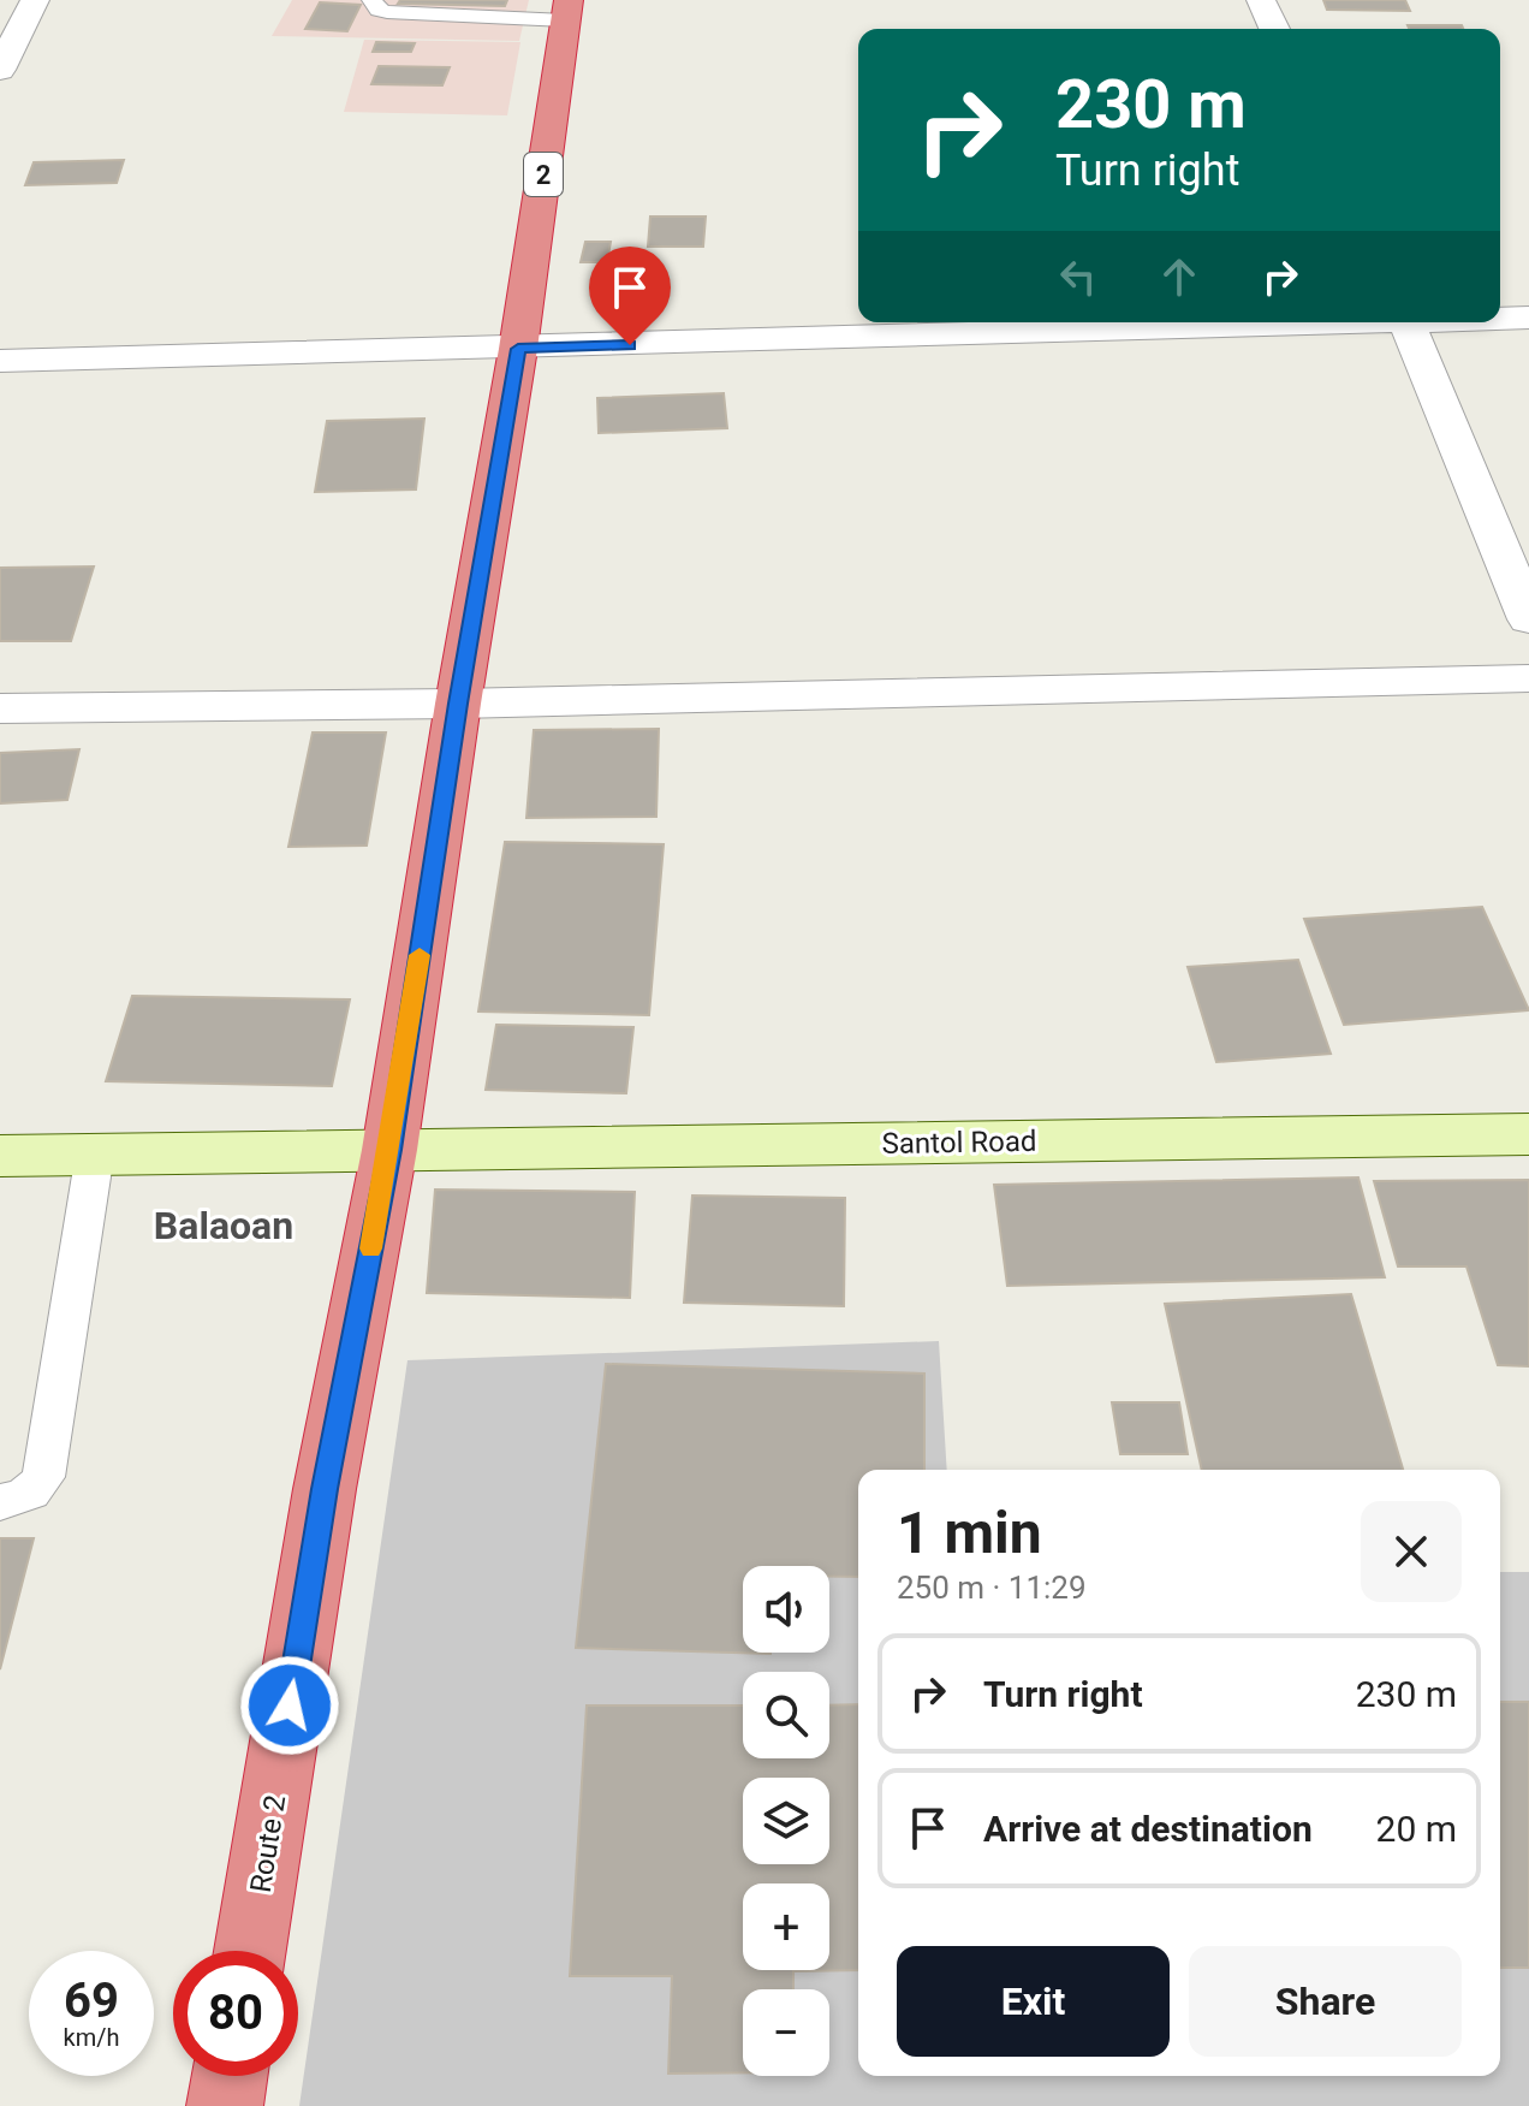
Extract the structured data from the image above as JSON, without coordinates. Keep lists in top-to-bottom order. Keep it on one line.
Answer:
{"streets":{"highway":["2","Route 2"],"main road":["Santol Road"]},"crossings":[["2","Route 2"],["Santol Road","Route 2"]],"districts":["Balaoan"],"page":{"turn":["230 m","Turn right"],"heading":["1 min","250 m · 11:29"],"map_buttons":["+","−"],"list":[{"name":"Turn right","value":"230 m"},{"name":"Arrive at destination","value":"20 m"}],"buttons":["Exit","Share"],"speed":"69 km/h","limit":"80"}}
